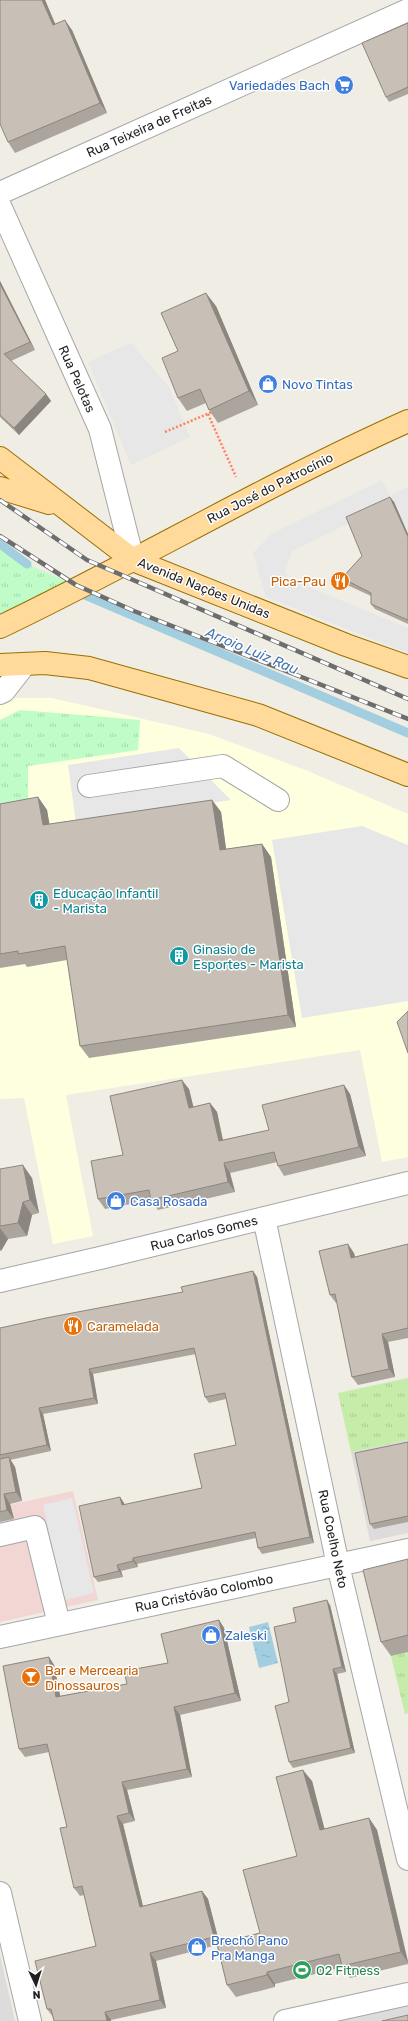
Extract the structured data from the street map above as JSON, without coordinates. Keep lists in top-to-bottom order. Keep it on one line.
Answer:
{"streets":{"main road":["Rua José do Patrocínio","Avenida Nações Unidas"],"street":["Rua Teixeira de Freitas","Rua Pelotas","Rua Carlos Gomes","Rua Coelho Neto","Rua Cristóvão Colombo"]},"crossings":[["Rua Pelotas","Rua José do Patrocínio"],["Rua Pelotas","Avenida Nações Unidas"],["Rua José do Patrocínio","Avenida Nações Unidas"],["Rua Carlos Gomes","Rua Coelho Neto"],["Rua Coelho Neto","Rua Cristóvão Colombo"]],"water":["Arroio Luiz Rau"],"places":{"supermarket":["Variedades Bach"],"shop":["Novo Tintas","Casa Rosada","Zaleski","Brechó Pano Pra Manga"],"restaurant":["Pica-Pau","Caramelada"],"building":["Educação Infantil - Marista","Ginasio de Esportes - Marista"],"bar":["Bar e Mercearia Dinossauros"],"sports":["O2 Fitness"]},"north":"bottom"}
